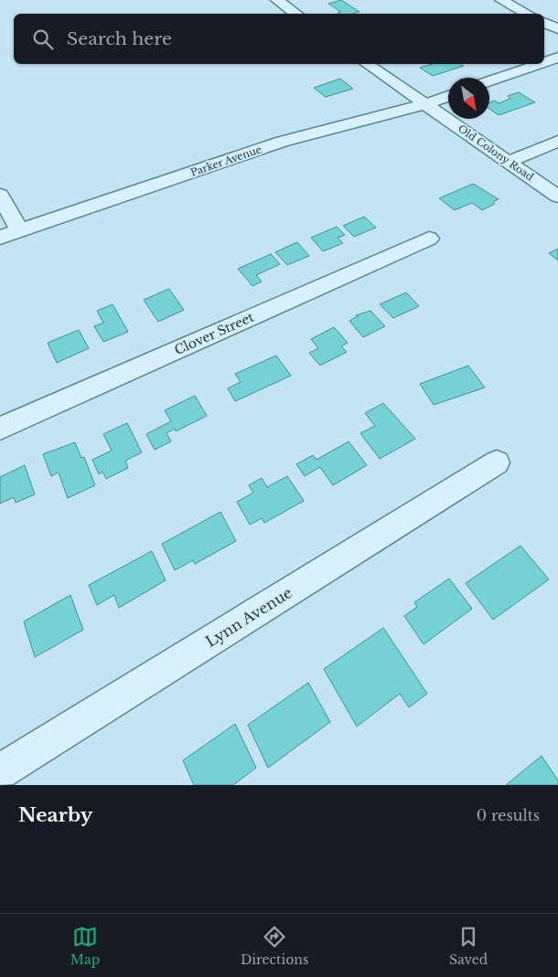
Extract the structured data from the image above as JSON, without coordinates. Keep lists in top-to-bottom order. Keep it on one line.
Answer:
{"streets":{"street":["Old Colony Road","Parker Avenue","Clover Street","Lynn Avenue"]},"crossings":[["Old Colony Road","Parker Avenue"]],"north":"bottom right","page":{"search":"Search here","heading":["Nearby","0 results"],"nav":["Map","Directions","Saved"]}}
